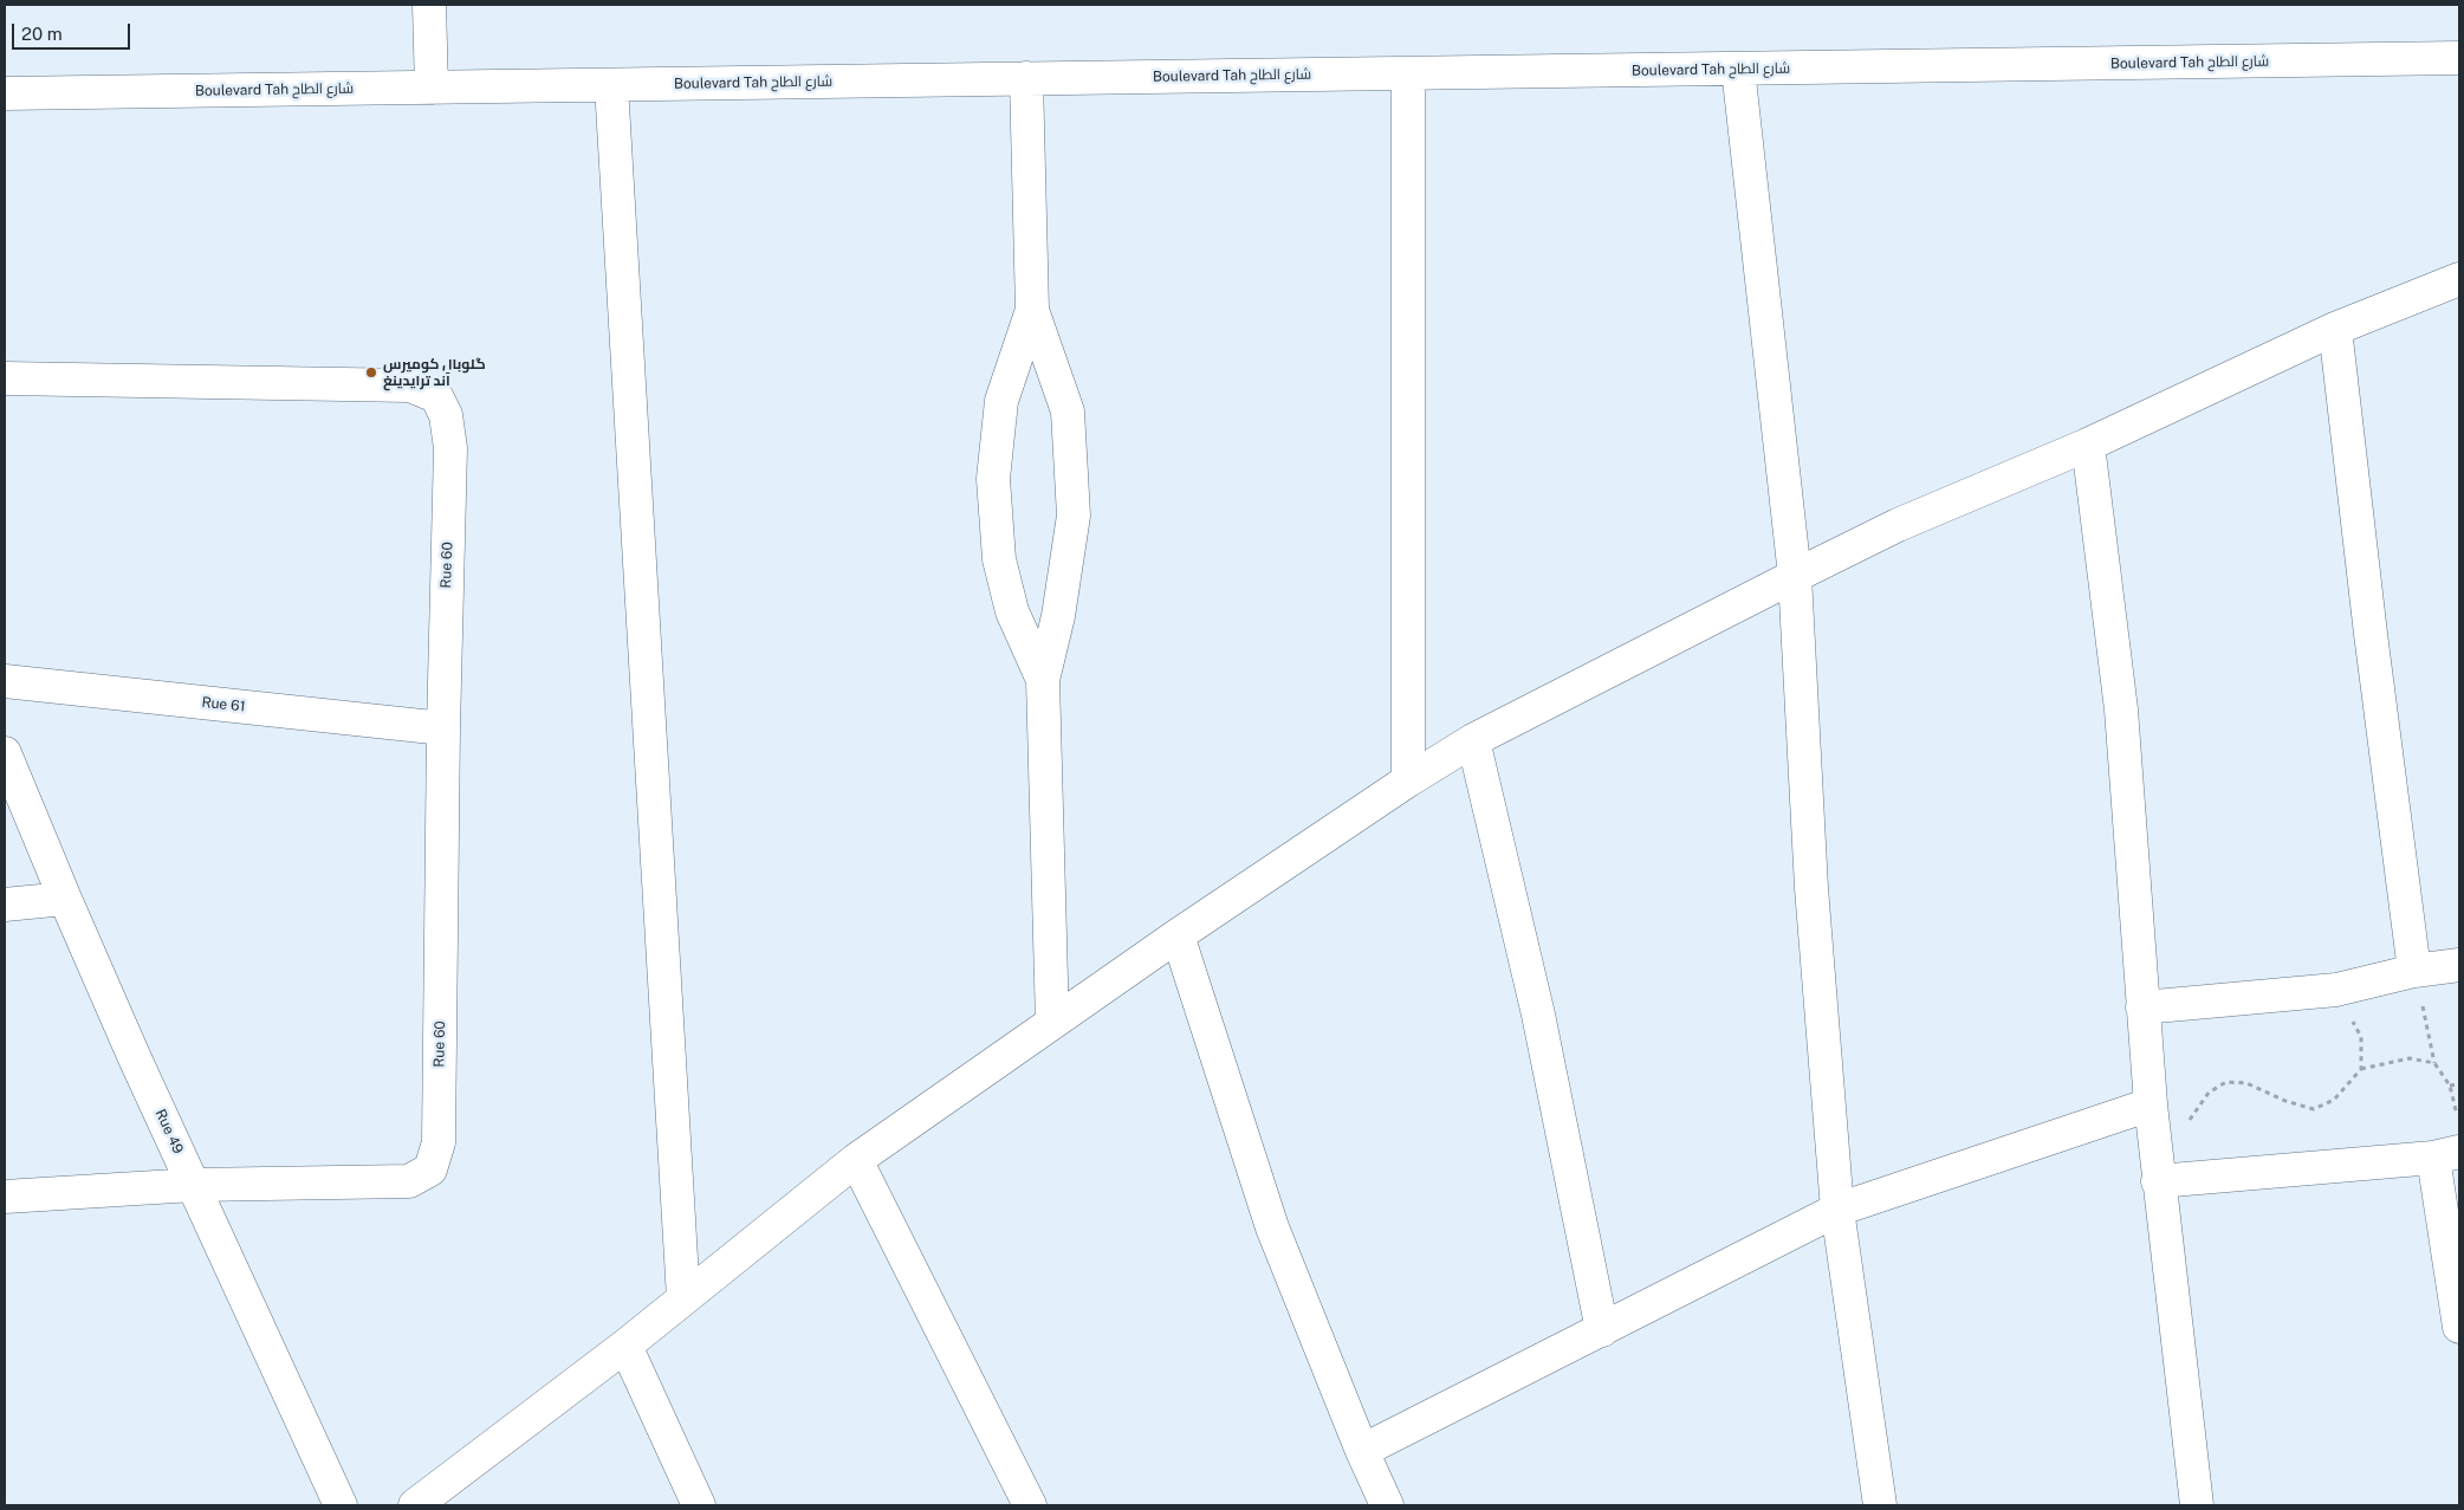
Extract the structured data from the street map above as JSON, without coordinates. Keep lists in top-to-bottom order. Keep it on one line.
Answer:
{"streets":{"street":["Boulevard Tah شارع الطاح","Rue 60","Rue 61","Rue 49"]},"crossings":[["Rue 60","Rue 61"],["Rue 60","Rue 49"]],"places":["گلوبال كوميرس آند ترايدينغ"],"scale_bar":"20 m"}
